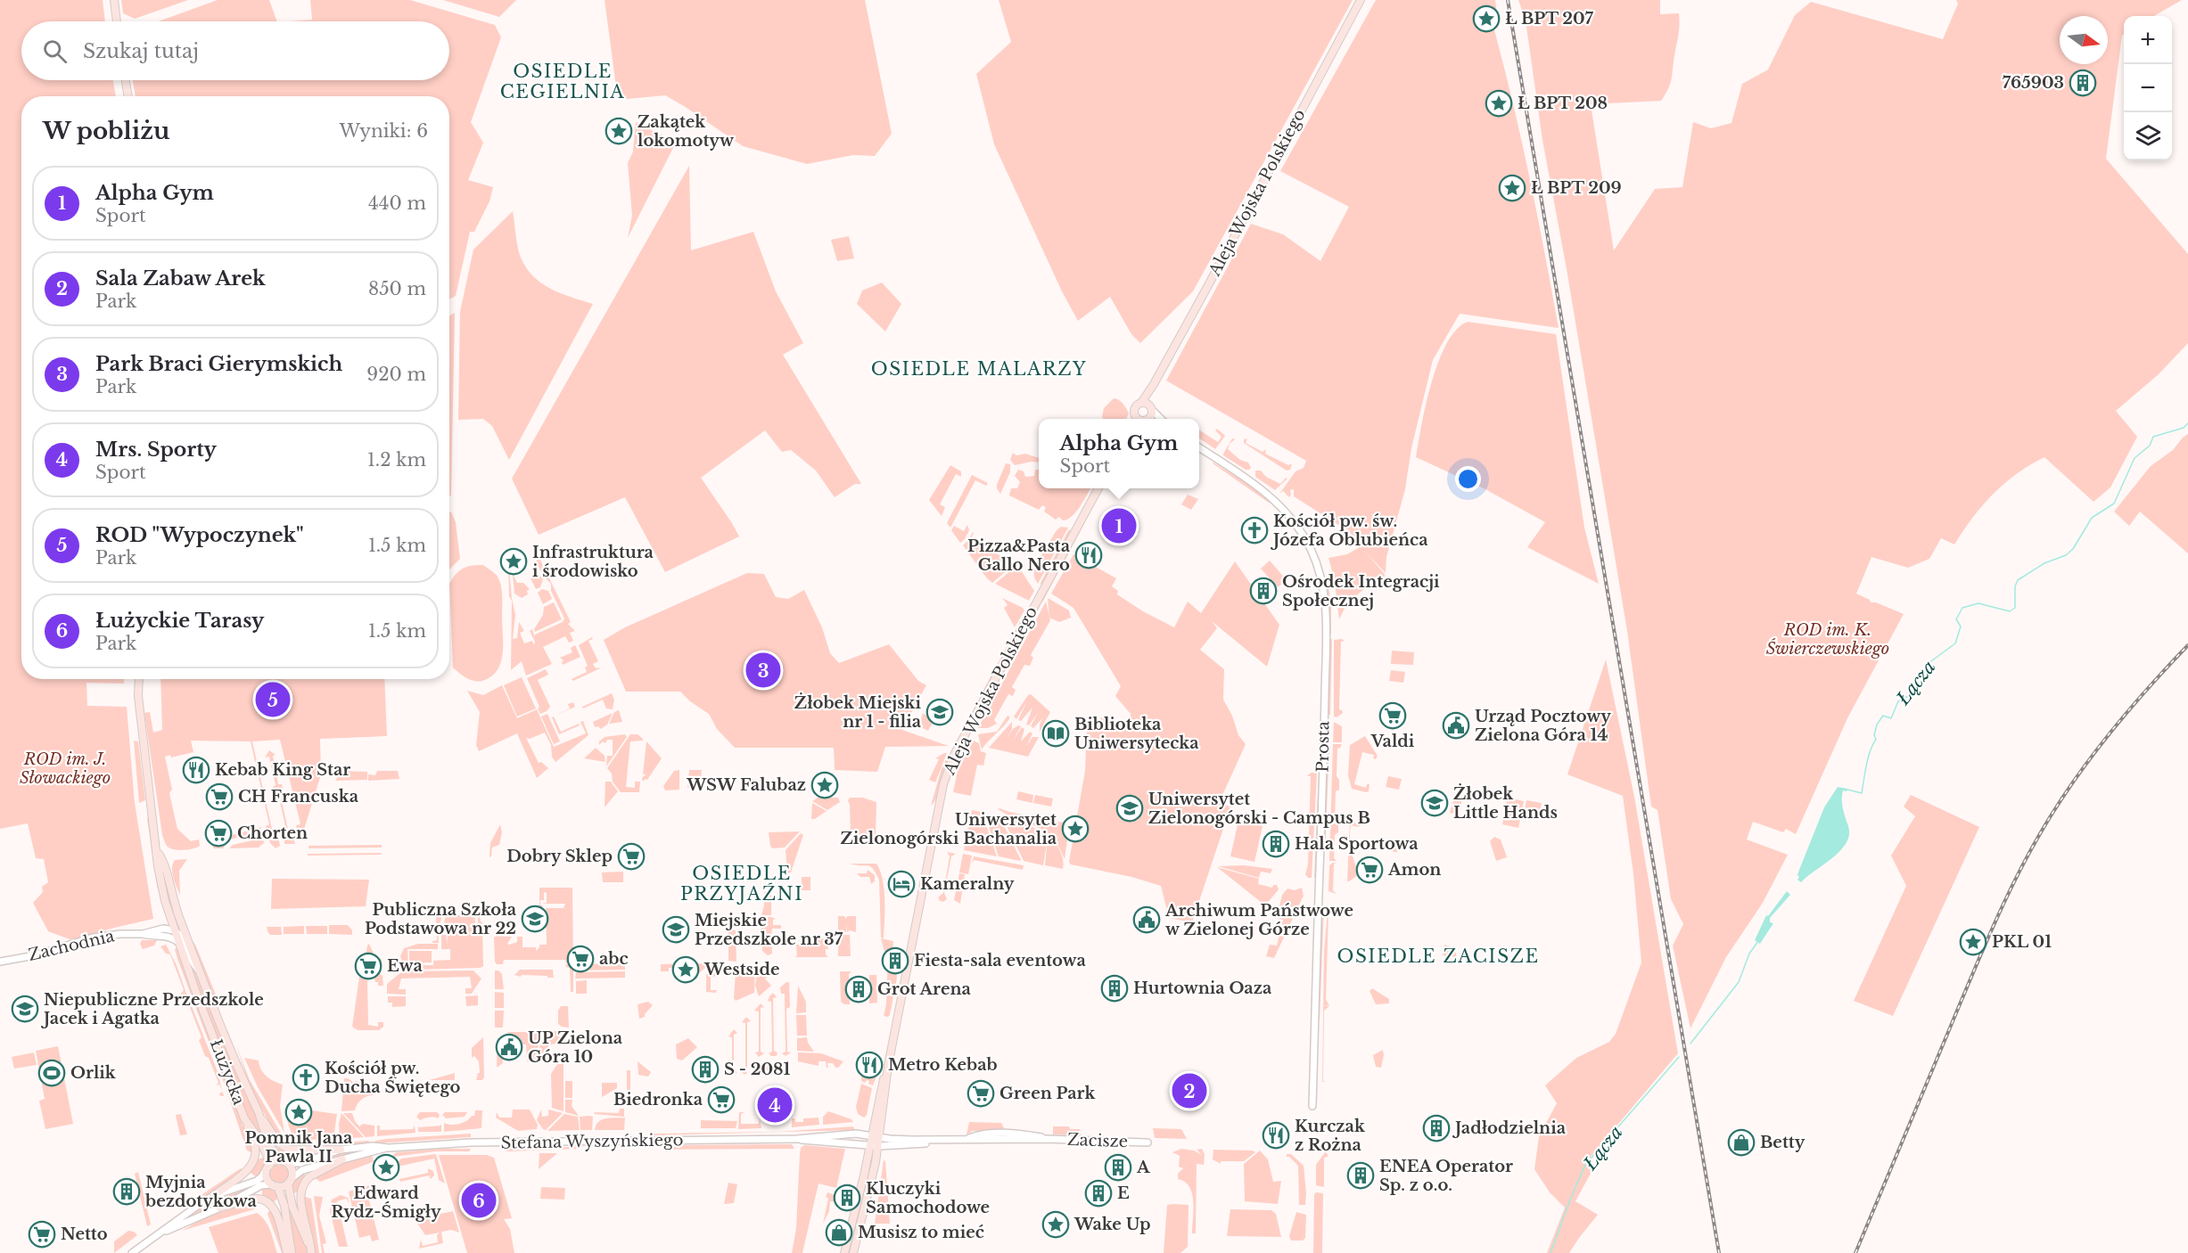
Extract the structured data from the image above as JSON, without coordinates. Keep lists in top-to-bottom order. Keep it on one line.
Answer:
{"streets":{"main road":["Aleja Wojska Polskiego","Łużycka"],"street":["Prosta","Zachodnia","Zacisze","Stefana Wyszyńskiego"]},"crossings":[["Aleja Wojska Polskiego","Zacisze"],["Aleja Wojska Polskiego","Stefana Wyszyńskiego"],["Łużycka","Stefana Wyszyńskiego"],["Zacisze","Stefana Wyszyńskiego"]],"districts":["OSIEDLE CEGIELNIA","OSIEDLE MALARZY","OSIEDLE PRZYJAŹNI","OSIEDLE ZACISZE"],"water":["Łącza"],"parks":["ROD im. K. Świerczewskiego","ROD im. J. Słowackiego"],"places":{"place":["Ł BPT 207","Ł BPT 208","Zakątek lokomotyw","Ł BPT 209","Infrastruktura i środowisko","WSW Falubaz","Uniwersytet Zielonogórski Bachanalia","PKL 01","Westside","Pomnik Jana Pawla II","Edward Rydz-Śmigły","Wake Up"],"building":["765903","Ośrodek Integracji Społecznej","Hala Sportowa","Fiesta-sala eventowa","Hurtownia Oaza","Grot Arena","S - 2081","Jadłodzielnia","A","ENEA Operator Sp. z o.o.","Myjnia bezdotykowa","E","Kluczyki Samochodowe"],"church":["Kościół pw. św. Józefa Oblubieńca","Kościół pw. Ducha Świętego"],"restaurant":["Pizza&Pasta Gallo Nero","Kebab King Star","Metro Kebab","Kurczak z Rożna"],"school or university":["Żłobek Miejski nr 1 - filia","Żłobek Little Hands","Uniwersytet Zielonogórski - Campus B","Publiczna Szkoła Podstawowa nr 22","Miejskie Przedszkole nr 37","Niepubliczne Przedszkole Jacek i Agatka"],"supermarket":["Valdi","CH Francuska","Chorten","Dobry Sklep","Amon","abc","Ewa","Green Park","Biedronka","Netto"],"public building":["Urząd Pocztowy Zielona Góra 14","Archiwum Państwowe w Zielonej Górze","UP Zielona Góra 10"],"library":["Biblioteka Uniwersytecka"],"hotel":["Kameralny"],"sports":["Orlik"],"shop":["Betty","Musisz to mieć"]},"north":"right","page":{"map_buttons":["+","−"],"search":"Szukaj tutaj","heading":["W pobliżu","Wyniki: 6"],"list":[{"mark":"1","name":"Alpha Gym","note":"Sport","value":"440 m"},{"mark":"2","name":"Sala Zabaw Arek","note":"Park","value":"850 m"},{"mark":"3","name":"Park Braci Gierymskich","note":"Park","value":"920 m"},{"mark":"4","name":"Mrs. Sporty","note":"Sport","value":"1.2 km"},{"mark":"5","name":"ROD \"Wypoczynek\"","note":"Park","value":"1.5 km"},{"mark":"6","name":"Łużyckie Tarasy","note":"Park","value":"1.5 km"}],"popup":["Alpha Gym","Sport"],"pins":["1","3","5","2","4","6"]}}
